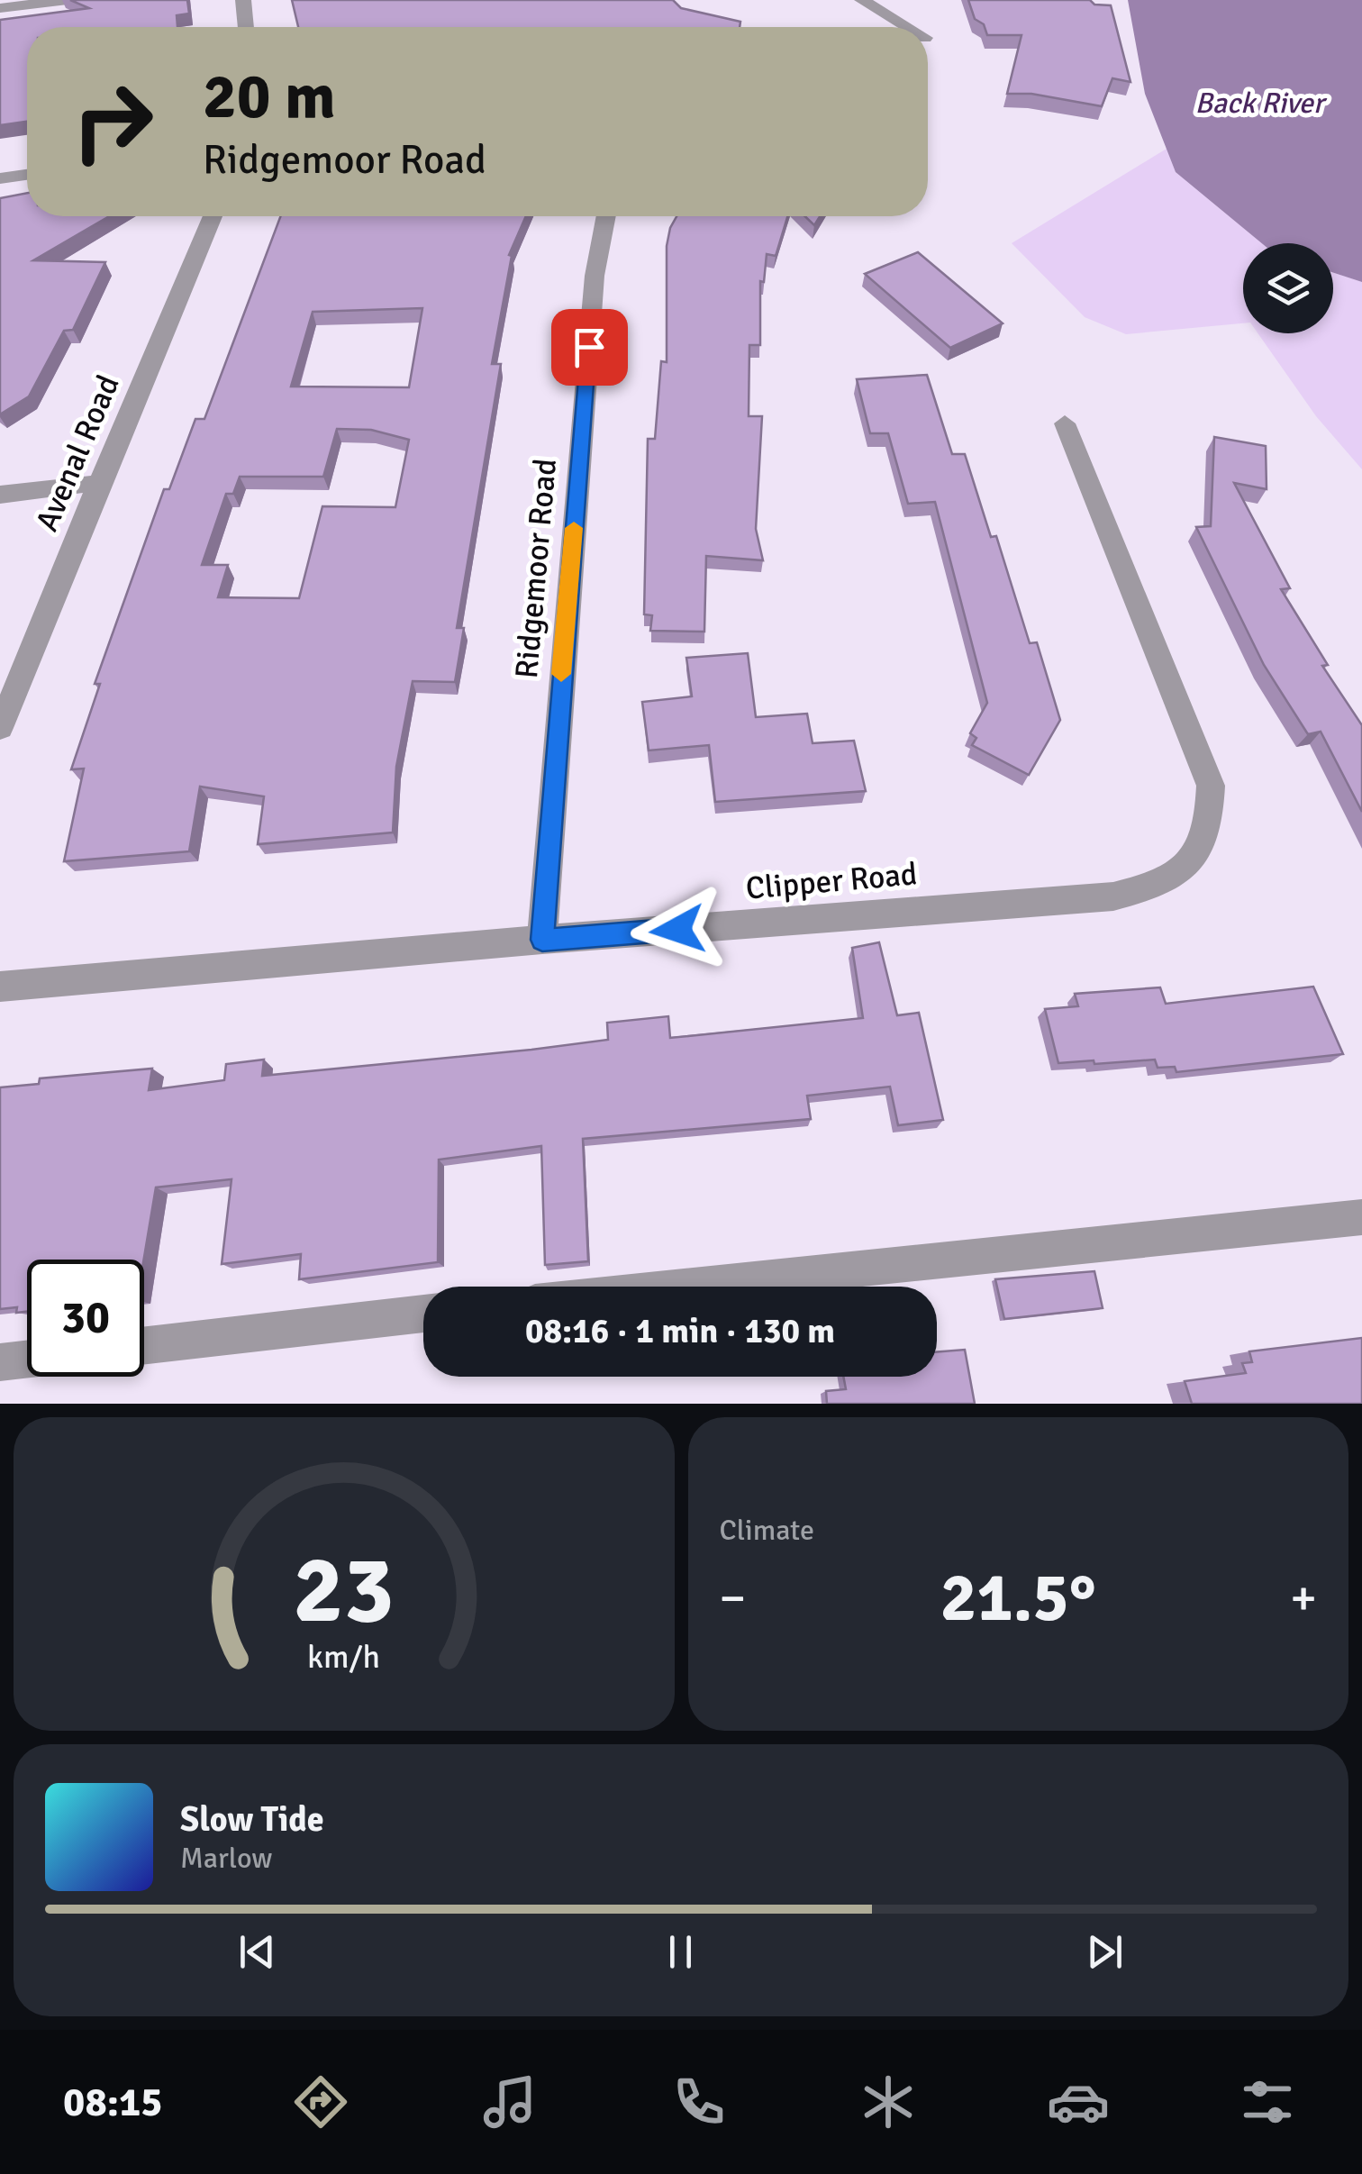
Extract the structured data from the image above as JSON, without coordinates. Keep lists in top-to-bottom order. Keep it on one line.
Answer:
{"streets":{"street":["Avenal Road","Ridgemoor Road","Clipper Road"]},"crossings":[["Ridgemoor Road","Clipper Road"]],"water":["Back River"],"page":{"turn":["20 m","Ridgemoor Road"],"limit":"30","trip":"08:16 · 1 min · 130 m","tile":"Climate","heat":["−","21.5°","+"],"song":["Slow Tide","Marlow"],"tabs":"08:15","gauge":["23","km/h"]}}
